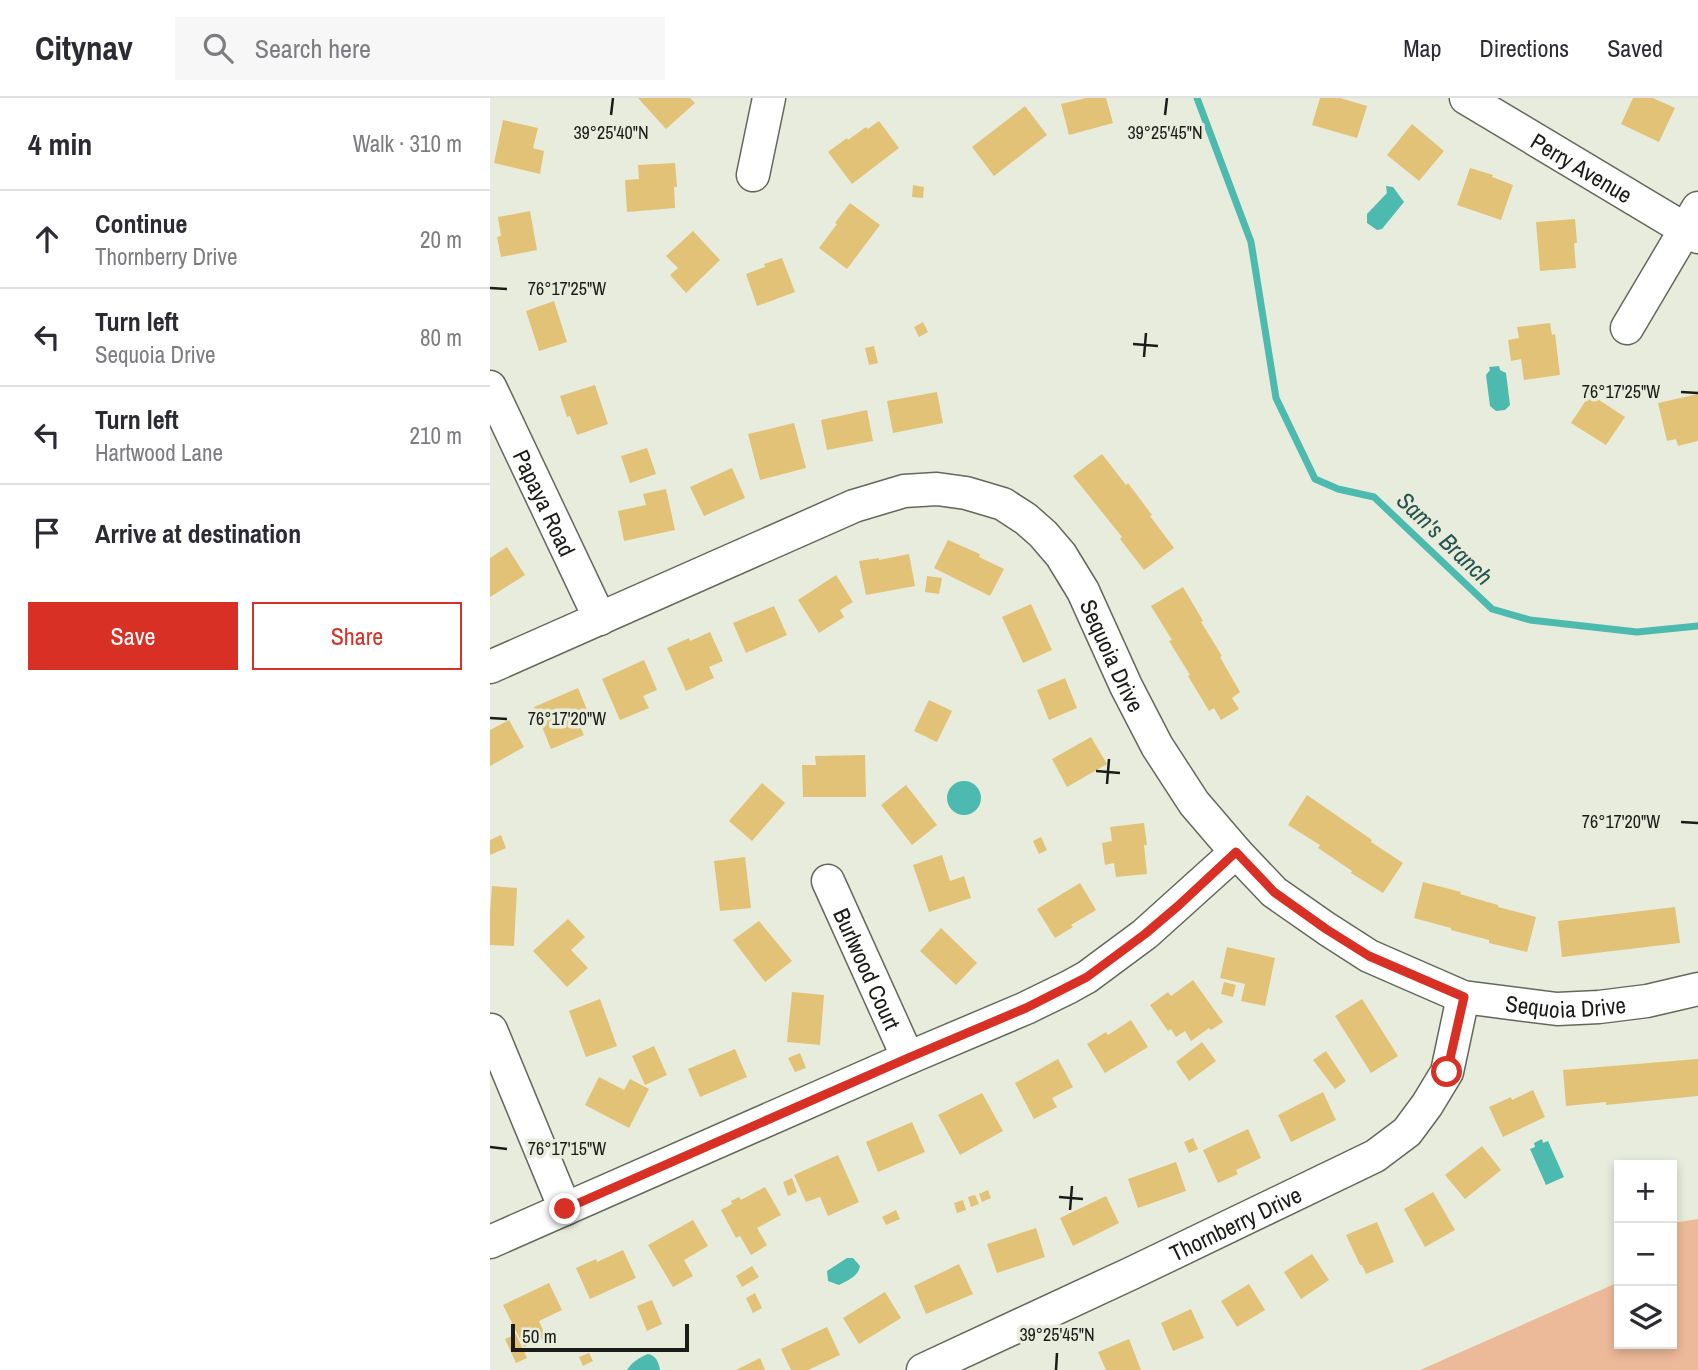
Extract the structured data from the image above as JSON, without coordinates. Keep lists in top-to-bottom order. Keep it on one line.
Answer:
{"streets":{"street":["Perry Avenue","Papaya Road","Sequoia Drive","Burlwood Court","Thornberry Drive"]},"crossings":[["Papaya Road","Sequoia Drive"],["Sequoia Drive","Thornberry Drive"]],"water":["Sam's Branch"],"scale_bar":"50 m","page":{"header":"Citynav","search":"Search here","nav":["Map","Directions","Saved"],"heading":["4 min","Walk · 310 m"],"list":[["Continue","Thornberry Drive","20 m"],["Turn left","Sequoia Drive","80 m"],["Turn left","Hartwood Lane","210 m"],"Arrive at destination"],"buttons":["Save","Share"],"map_buttons":["+","−"],"scale":"50 m"},"coordinates":["39°25'40\"N","39°25'45\"N","76°17'25\"W","76°17'20\"W","76°17'15\"W"]}
